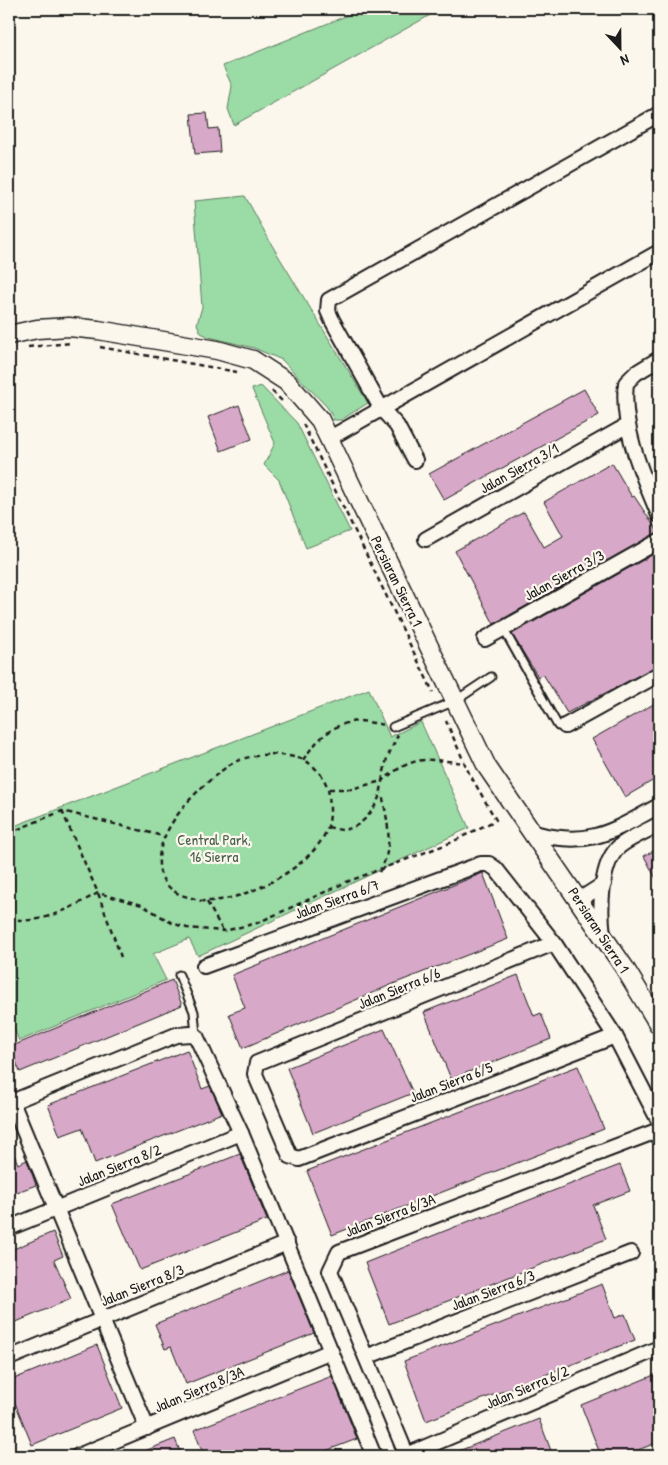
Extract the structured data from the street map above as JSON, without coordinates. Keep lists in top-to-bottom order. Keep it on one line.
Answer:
{"streets":{"street":["Jalan Sierra 3/1","Jalan Sierra 3/3","Persiaran Sierra 1","Jalan Sierra 6/7","Jalan Sierra 6/6","Jalan Sierra 6/5","Jalan Sierra 8/2","Jalan Sierra 6/3A","Jalan Sierra 8/3","Jalan Sierra 6/3","Jalan Sierra 6/2","Jalan Sierra 8/3A"]},"crossings":[["Jalan Sierra 6/7","Jalan Sierra 6/6"],["Jalan Sierra 6/6","Jalan Sierra 6/5"],["Jalan Sierra 6/3A","Jalan Sierra 6/3"],["Jalan Sierra 6/3A","Jalan Sierra 6/2"]],"parks":["Central Park, 16 Sierra"],"north":"bottom"}
